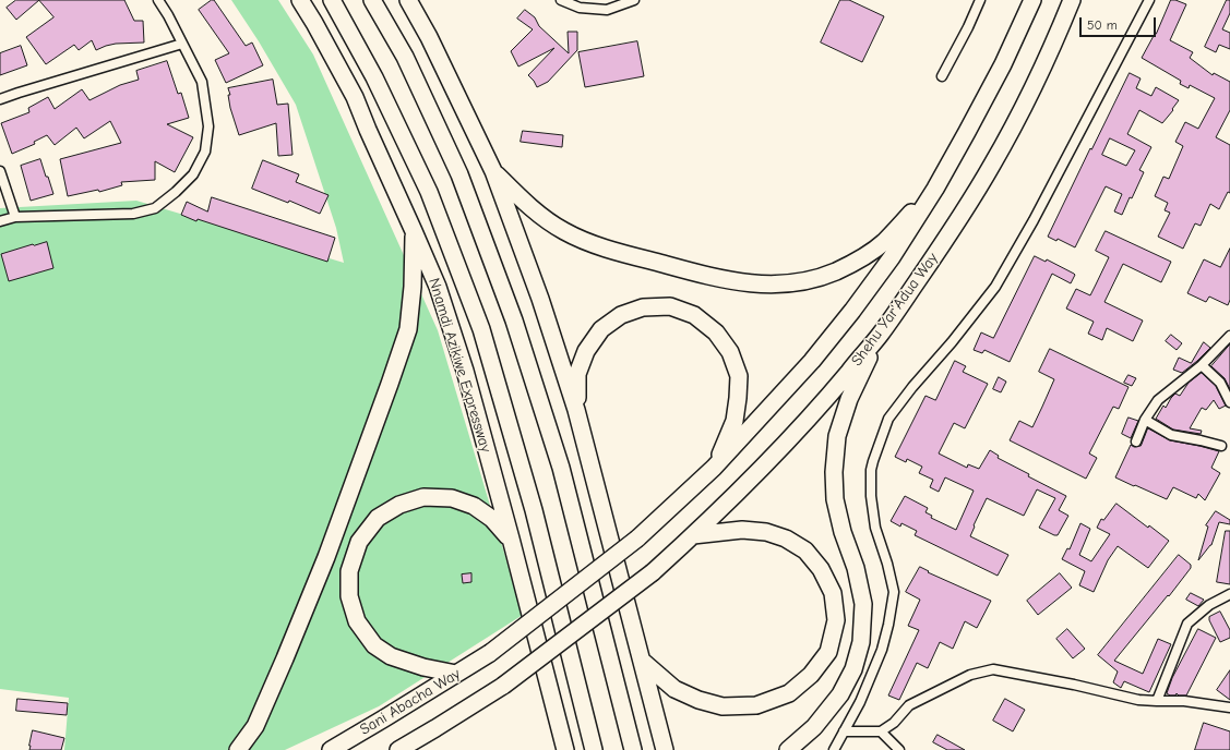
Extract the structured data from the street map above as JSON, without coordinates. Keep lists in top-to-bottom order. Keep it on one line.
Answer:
{"streets":{"highway":["Shehu Yar'Adua Way","Nnamdi Azikiwe Expressway","Sani Abacha Way"]},"scale_bar":"50 m"}
